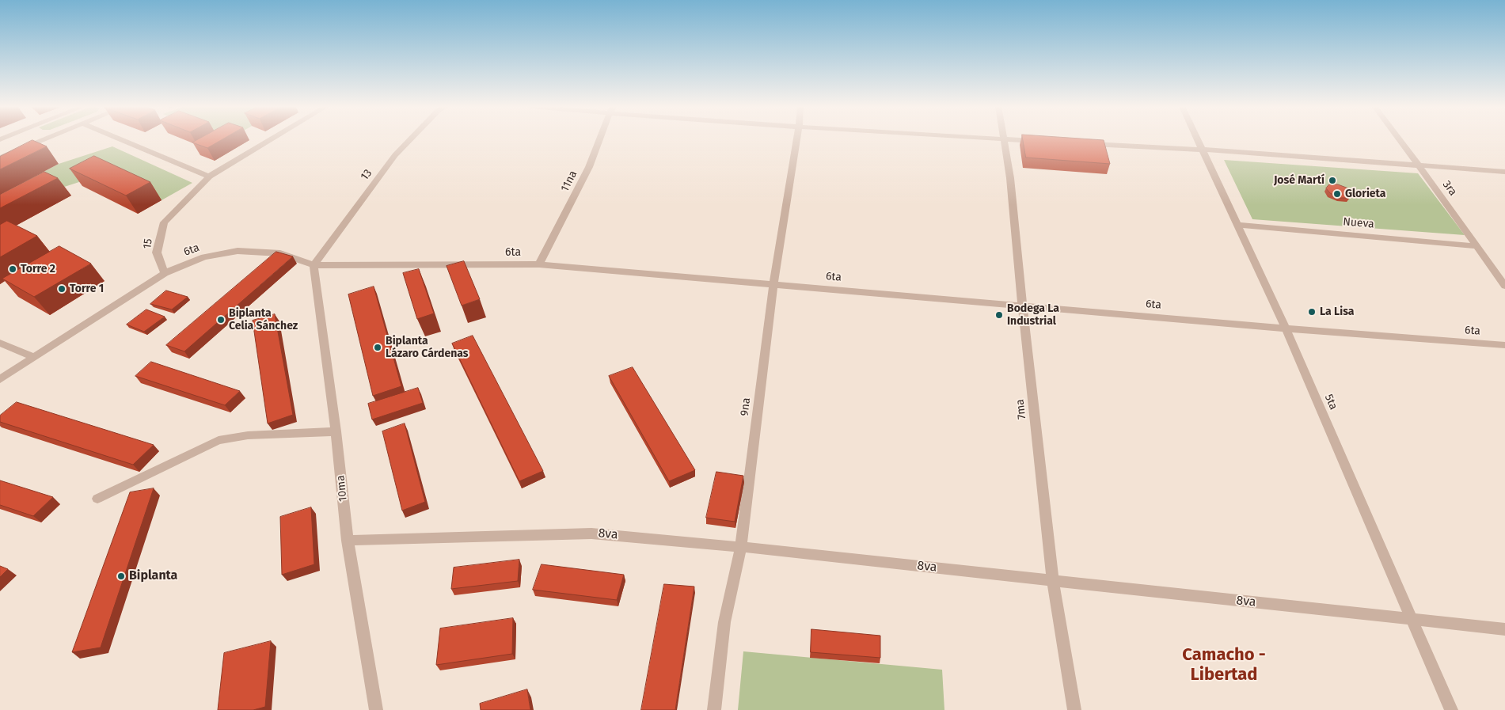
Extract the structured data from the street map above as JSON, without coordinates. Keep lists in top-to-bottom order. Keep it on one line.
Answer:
{"streets":{"street":["13","11na","3ra","Nueva","15","6ta","5ta","9na","7ma","10ma","8va"]},"crossings":[["13","6ta"],["13","10ma"],["11na","6ta"],["3ra","Nueva"],["Nueva","5ta"],["15","6ta"],["6ta","5ta"],["6ta","9na"],["6ta","7ma"],["6ta","10ma"],["5ta","8va"],["9na","8va"],["7ma","8va"],["10ma","8va"]],"districts":["Camacho - Libertad"],"places":["José Martí","Glorieta","Torre 2","Torre 1","La Lisa","Bodega La Industrial","Biplanta Celia Sánchez","Biplanta Lázaro Cárdenas","Biplanta"]}
